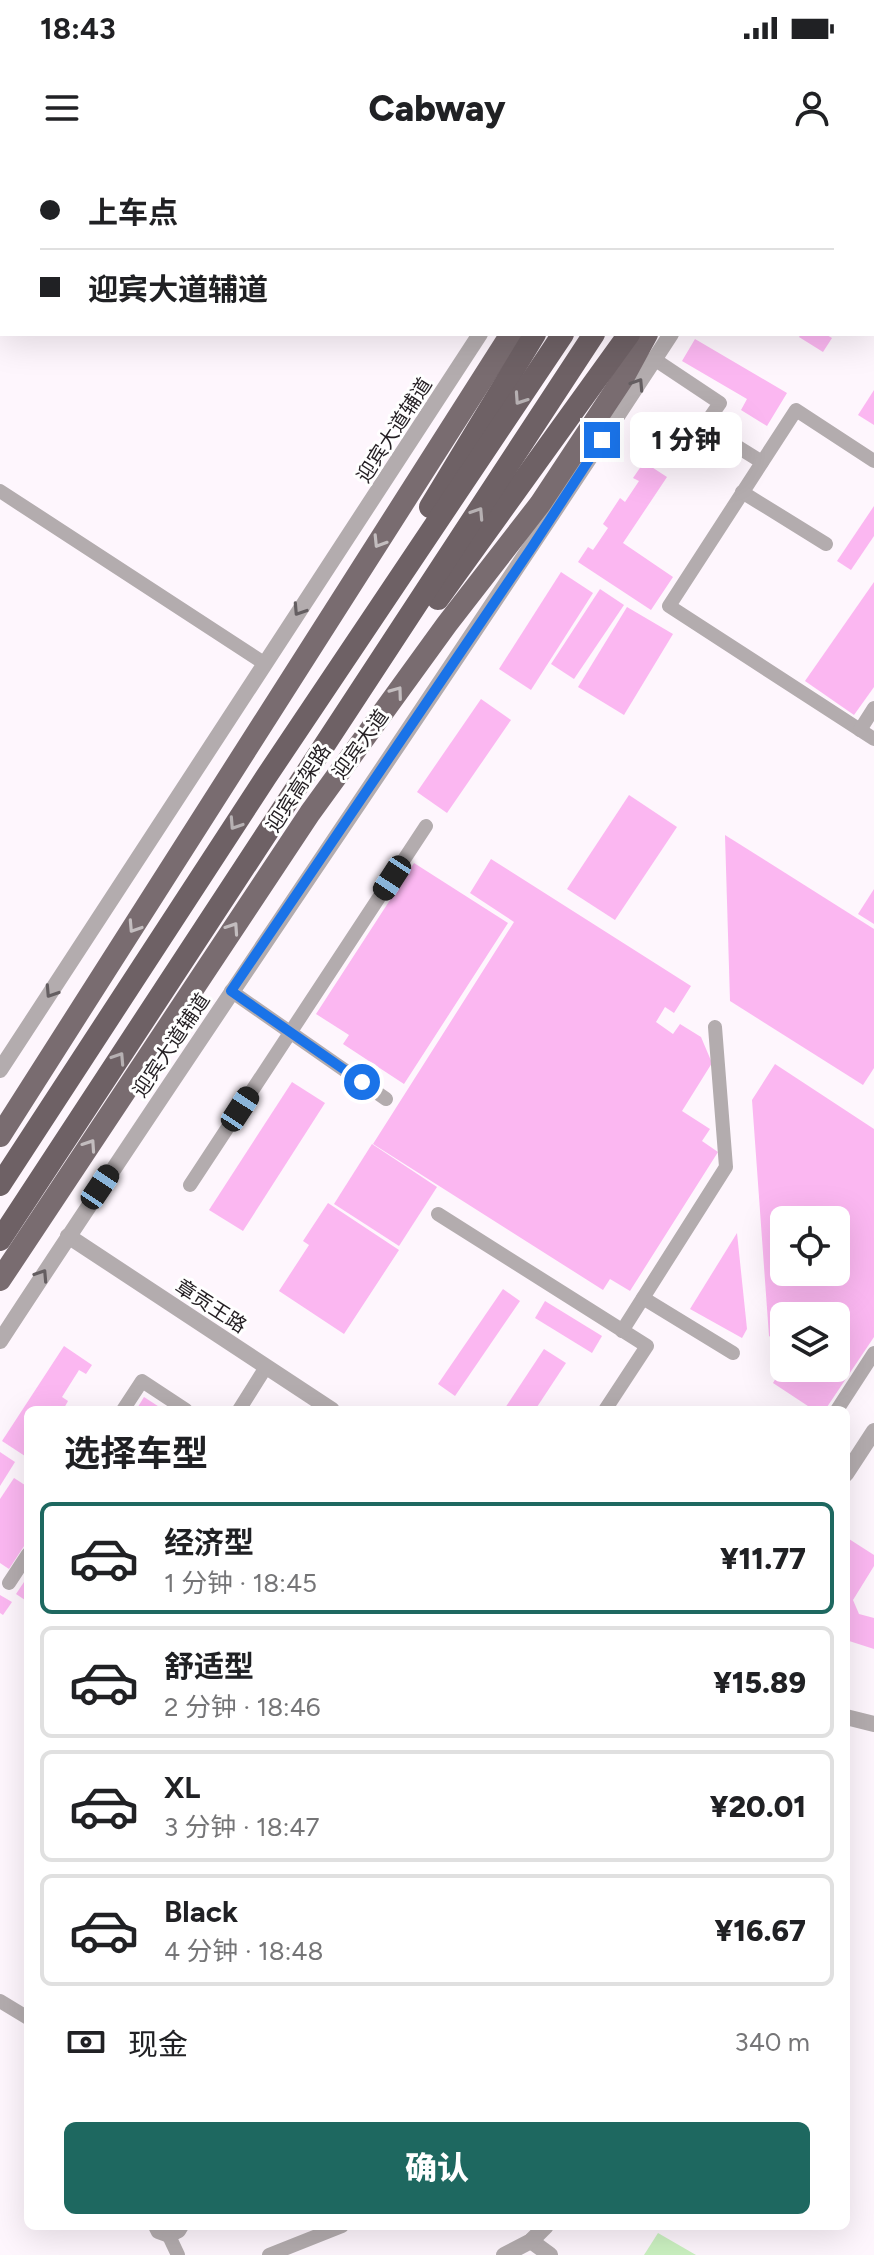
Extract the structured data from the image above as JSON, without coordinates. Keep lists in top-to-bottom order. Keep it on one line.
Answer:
{"streets":{"highway":["迎宾高架路"],"main road":["迎宾大道"],"street":["迎宾大道辅道","章贡王路"]},"crossings":[["迎宾大道辅道","章贡王路"]],"page":{"status":"18:43","header":"Cabway","banner":["上车点","迎宾大道辅道"],"bubble":"1 分钟","heading":"选择车型","list":[{"name":"经济型","note":"1 分钟 · 18:45","value":"¥11.77"},{"name":"舒适型","note":"2 分钟 · 18:46","value":"¥15.89"},{"name":"XL","note":"3 分钟 · 18:47","value":"¥20.01"},{"name":"Black","note":"4 分钟 · 18:48","value":"¥16.67"}],"pay":["现金","340 m"],"buttons":"确认"}}
